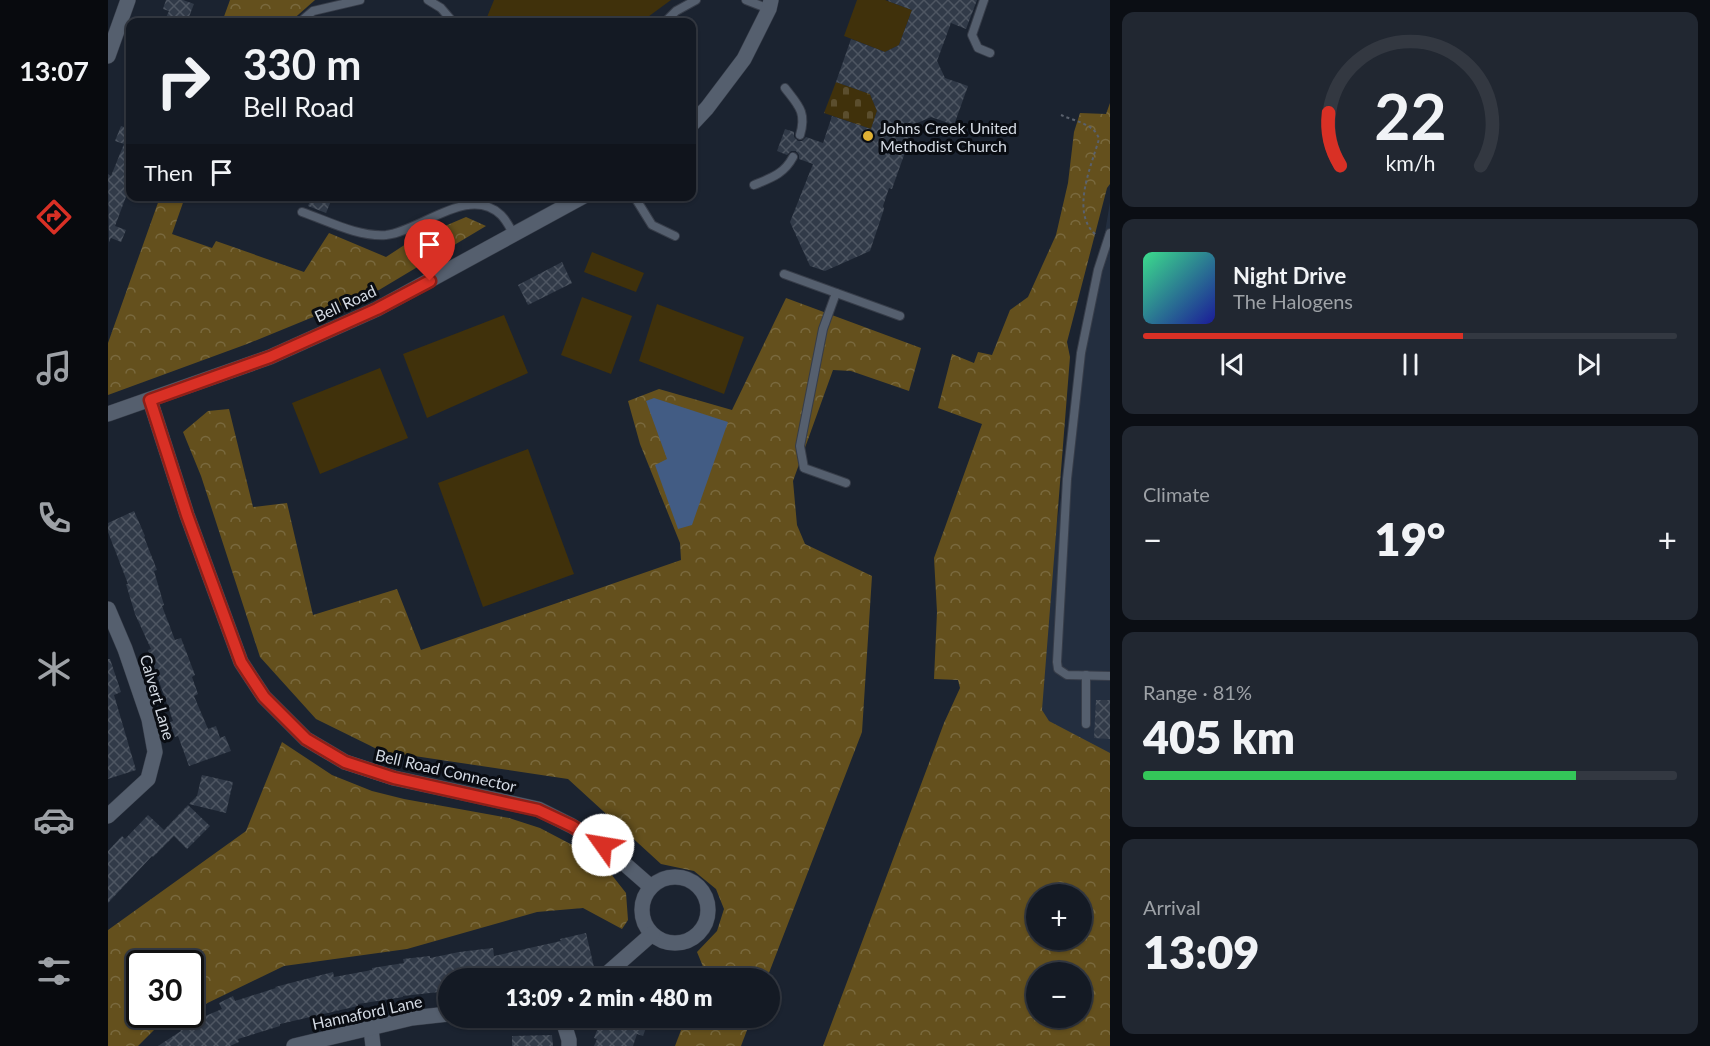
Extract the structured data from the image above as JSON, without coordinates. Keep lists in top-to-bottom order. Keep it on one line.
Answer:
{"streets":{"street":["Bell Road","Calvert Lane","Bell Road Connector","Hannaford Lane"]},"crossings":[["Bell Road","Bell Road Connector"]],"places":["Johns Creek United Methodist Church"],"page":{"tabs":"13:07","turn":["330 m","Bell Road"],"then":"Then","song":["Night Drive","The Halogens"],"tile":["Climate",["Range · 81%","405 km"],["Arrival","13:09"]],"heat":["−","19°","+"],"map_buttons":["+","−"],"limit":"30","trip":"13:09 · 2 min · 480 m","gauge":["22","km/h"]}}
